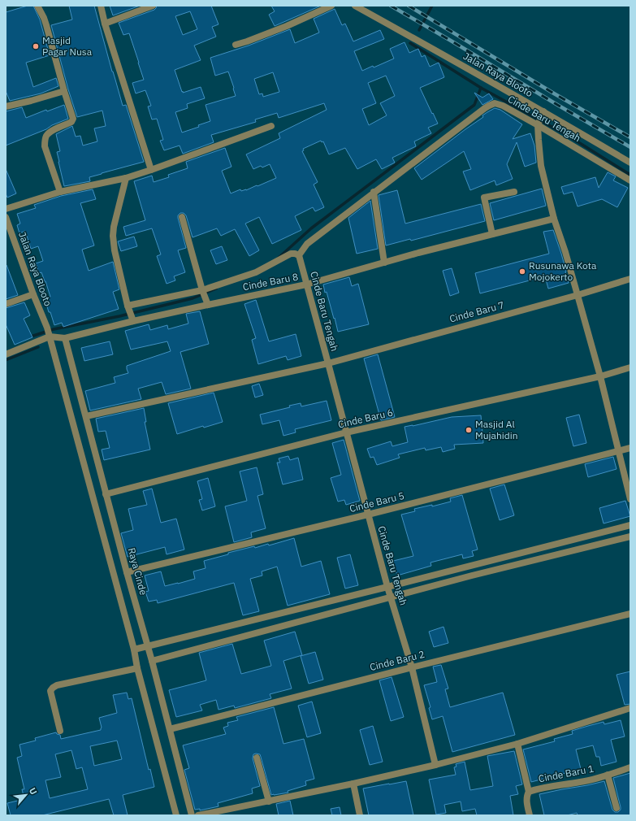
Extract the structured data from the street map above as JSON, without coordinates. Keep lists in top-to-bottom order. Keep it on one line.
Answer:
{"streets":{"street":["Jalan Raya Blooto","Cinde Baru Tengah","Cinde Baru 8","Cinde Baru 7","Cinde Baru 6","Cinde Baru 5","Raya Cinde","Cinde Baru 2","Cinde Baru 1"]},"crossings":[["Jalan Raya Blooto","Cinde Baru 8"],["Jalan Raya Blooto","Raya Cinde"],["Cinde Baru Tengah","Cinde Baru 8"],["Cinde Baru Tengah","Cinde Baru 7"],["Cinde Baru Tengah","Cinde Baru 6"],["Cinde Baru Tengah","Cinde Baru 5"],["Cinde Baru Tengah","Cinde Baru 2"],["Cinde Baru 8","Raya Cinde"],["Cinde Baru 7","Raya Cinde"],["Cinde Baru 6","Raya Cinde"],["Cinde Baru 5","Raya Cinde"],["Raya Cinde","Cinde Baru 2"]],"places":["Masjid Pagar Nusa","Rusunawa Kota Mojokerto","Masjid Al Mujahidin"],"north":"top right"}
